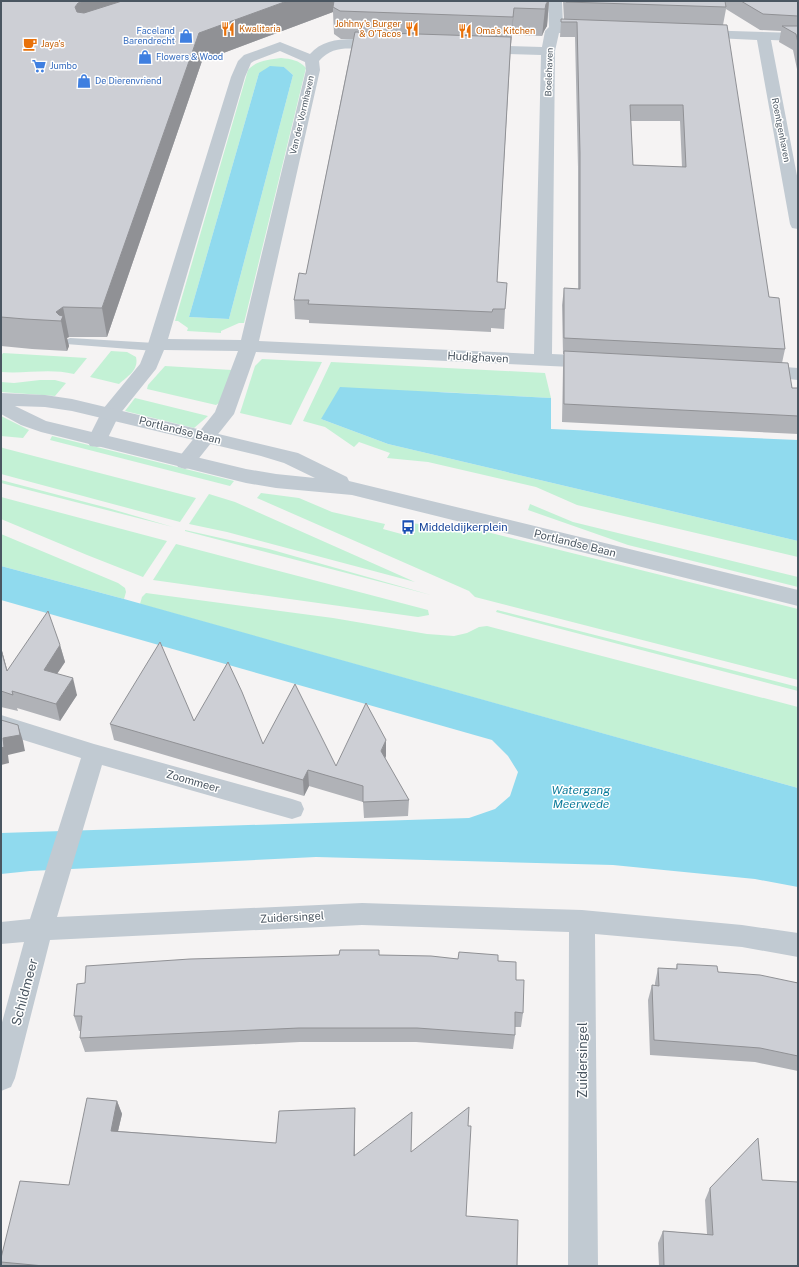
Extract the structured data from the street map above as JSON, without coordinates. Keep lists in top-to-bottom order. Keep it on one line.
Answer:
{"streets":{"street":["Boelehaven","Van der Vormhaven","Roentgenhaven","Hudighaven","Portlandse Baan","Zoommeer","Zuidersingel","Schildmeer"]},"crossings":[["Boelehaven","Hudighaven"],["Van der Vormhaven","Hudighaven"],["Van der Vormhaven","Portlandse Baan"],["Zuidersingel","Schildmeer"]],"water":["Watergang Meerwede"],"places":{"restaurant":["Kwalitaria","Johhny's Burger & O'Tacos","Oma's Kitchen"],"shop":["Faceland Barendrecht","Flowers & Wood","De Dierenvriend"],"cafe":["Jaya's"],"supermarket":["Jumbo"],"bus stop":["Middeldijkerplein"]}}
